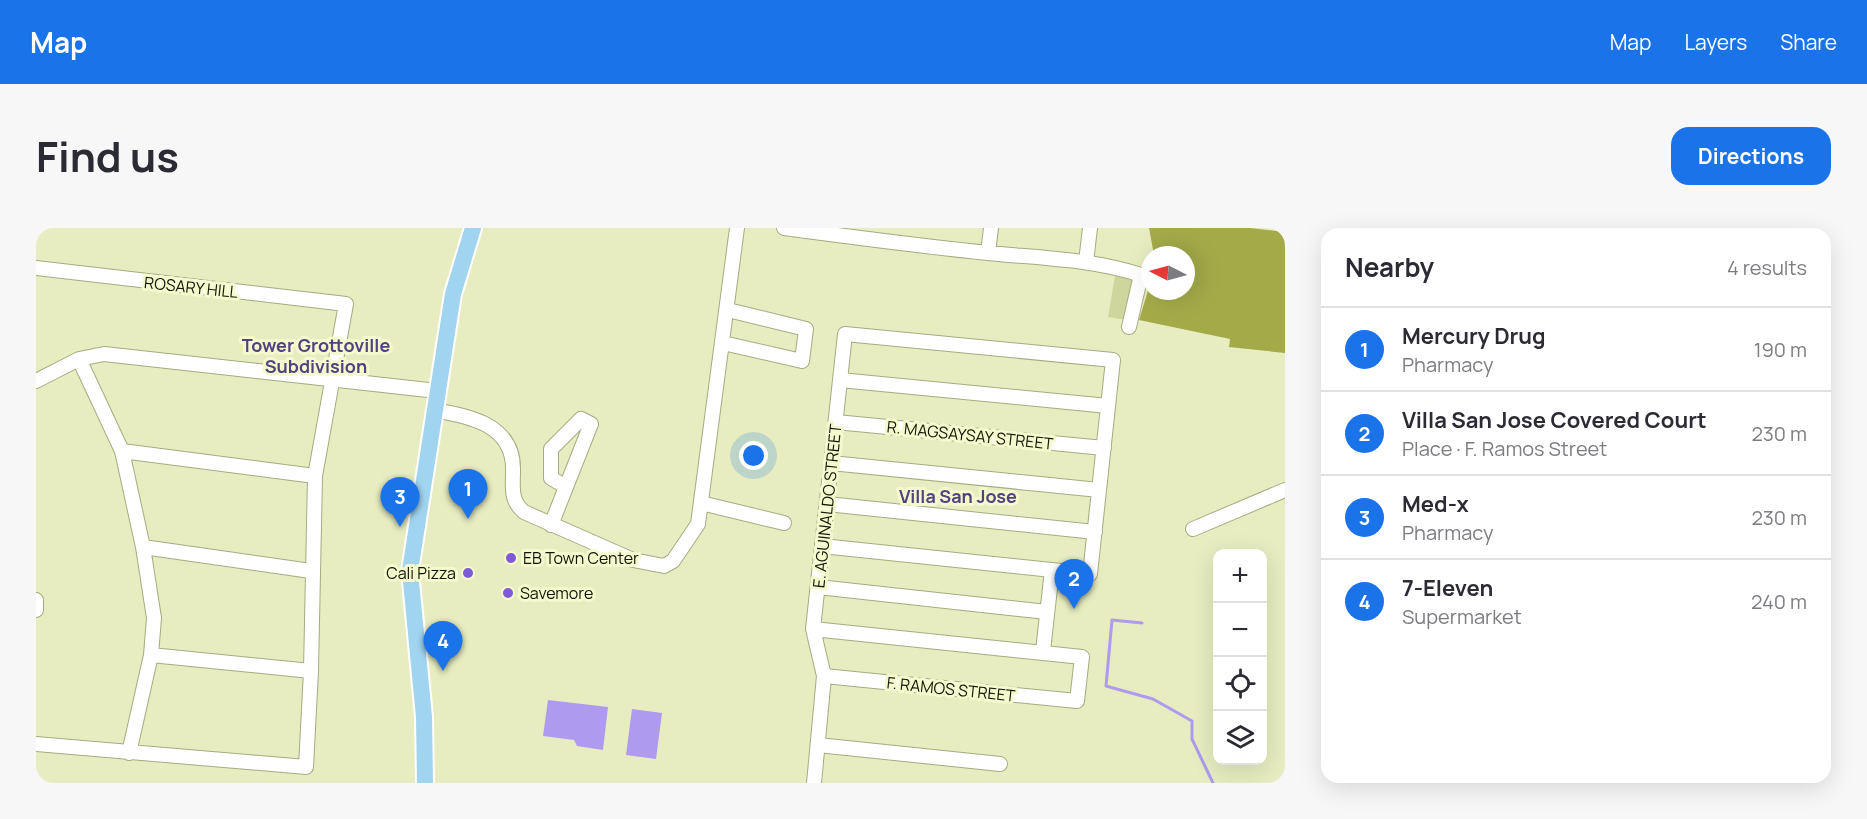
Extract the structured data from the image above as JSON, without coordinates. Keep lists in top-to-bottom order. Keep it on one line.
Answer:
{"streets":{"street":["ROSARY HILL","R. MAGSAYSAY STREET","E. AGUINALDO STREET","F. RAMOS STREET"]},"crossings":[["R. MAGSAYSAY STREET","E. AGUINALDO STREET"],["E. AGUINALDO STREET","F. RAMOS STREET"]],"districts":["Tower Grottoville Subdivision","Villa San Jose"],"places":["EB Town Center","Cali Pizza","Savemore"],"north":"left","page":{"header":"Map","nav":["Map","Layers","Share"],"title":"Find us","buttons":"Directions","heading":["Nearby","4 results"],"list":[{"mark":"1","name":"Mercury Drug","note":"Pharmacy","value":"190 m"},{"mark":"2","name":"Villa San Jose Covered Court","note":"Place · F. Ramos Street","value":"230 m"},{"mark":"3","name":"Med-x","note":"Pharmacy","value":"230 m"},{"mark":"4","name":"7-Eleven","note":"Supermarket","value":"240 m"}],"pins":["1","3","2","4"],"map_buttons":["+","−"]}}
